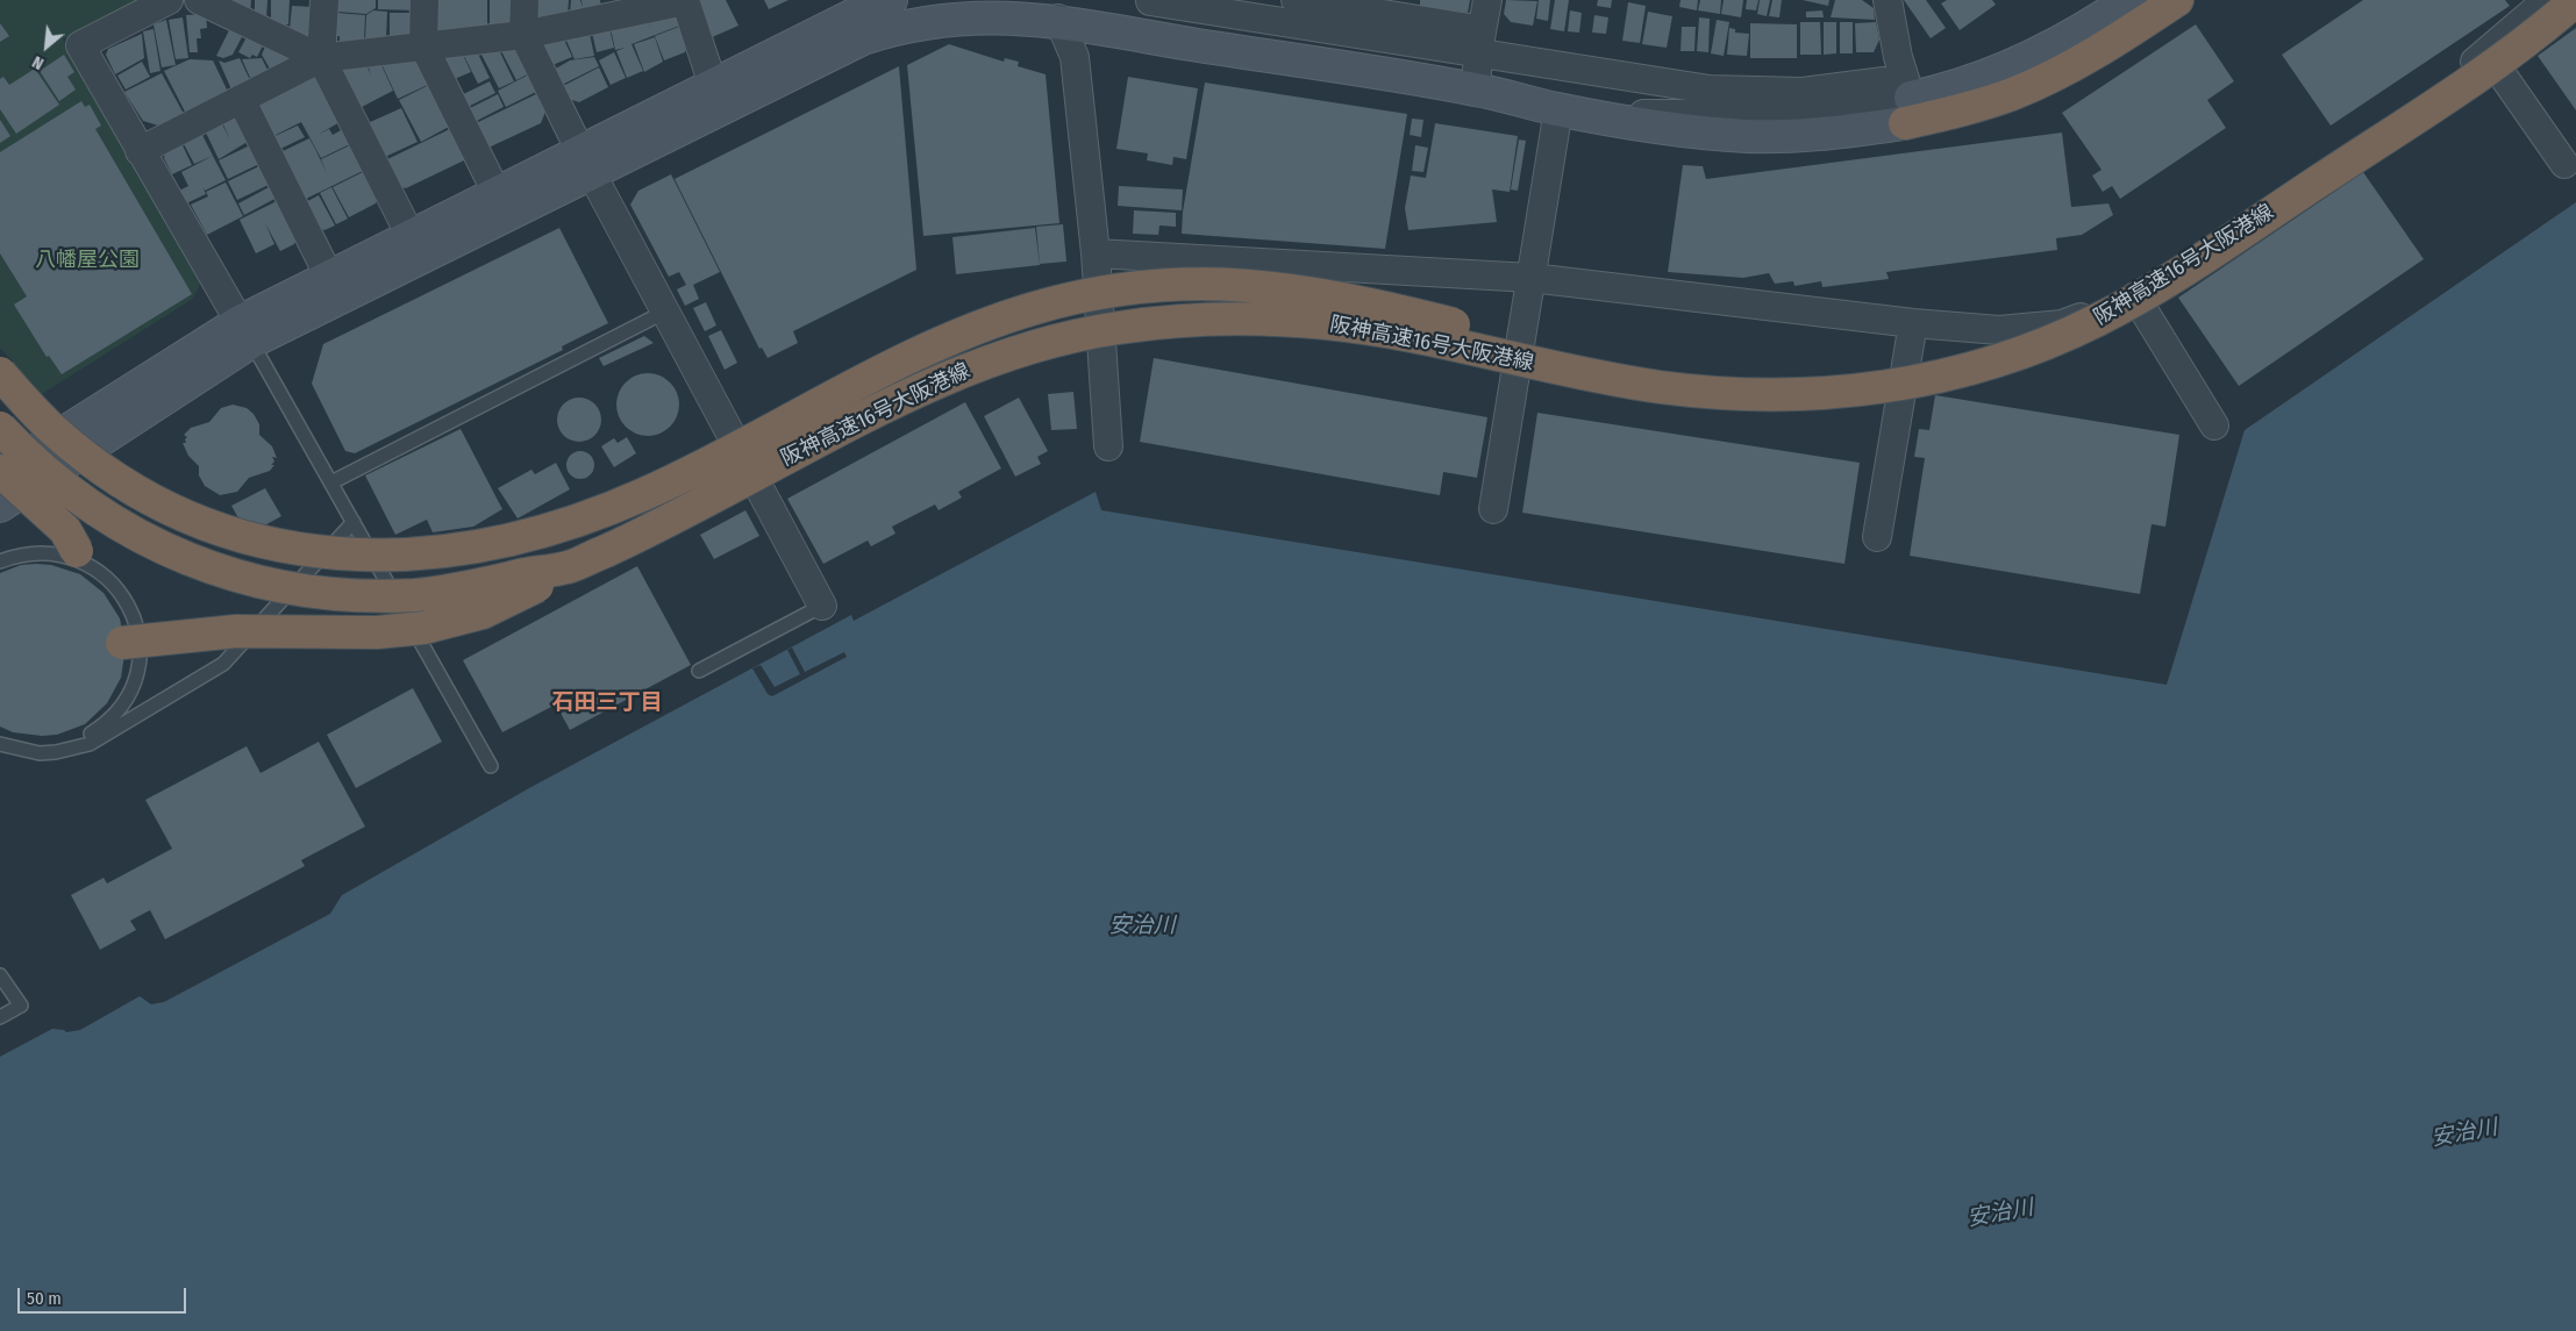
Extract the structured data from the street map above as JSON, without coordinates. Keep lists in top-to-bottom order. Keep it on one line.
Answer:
{"streets":{"highway":["阪神高速16号大阪港線"]},"districts":["石田三丁目"],"water":["安治川"],"parks":["八幡屋公園"],"scale_bar":"50 m","north":"bottom left"}
